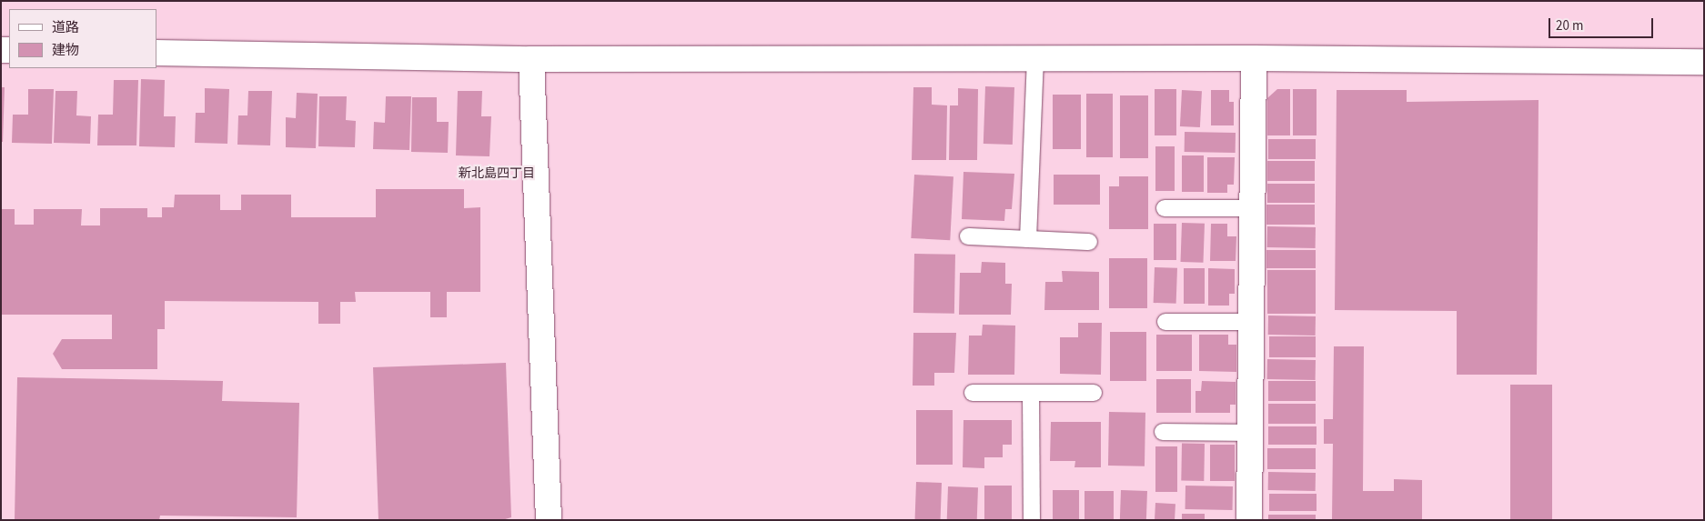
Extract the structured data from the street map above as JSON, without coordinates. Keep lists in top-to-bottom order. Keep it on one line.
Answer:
{"districts":["新北島四丁目"],"legend":["道路","建物"],"scale_bar":"20 m"}
